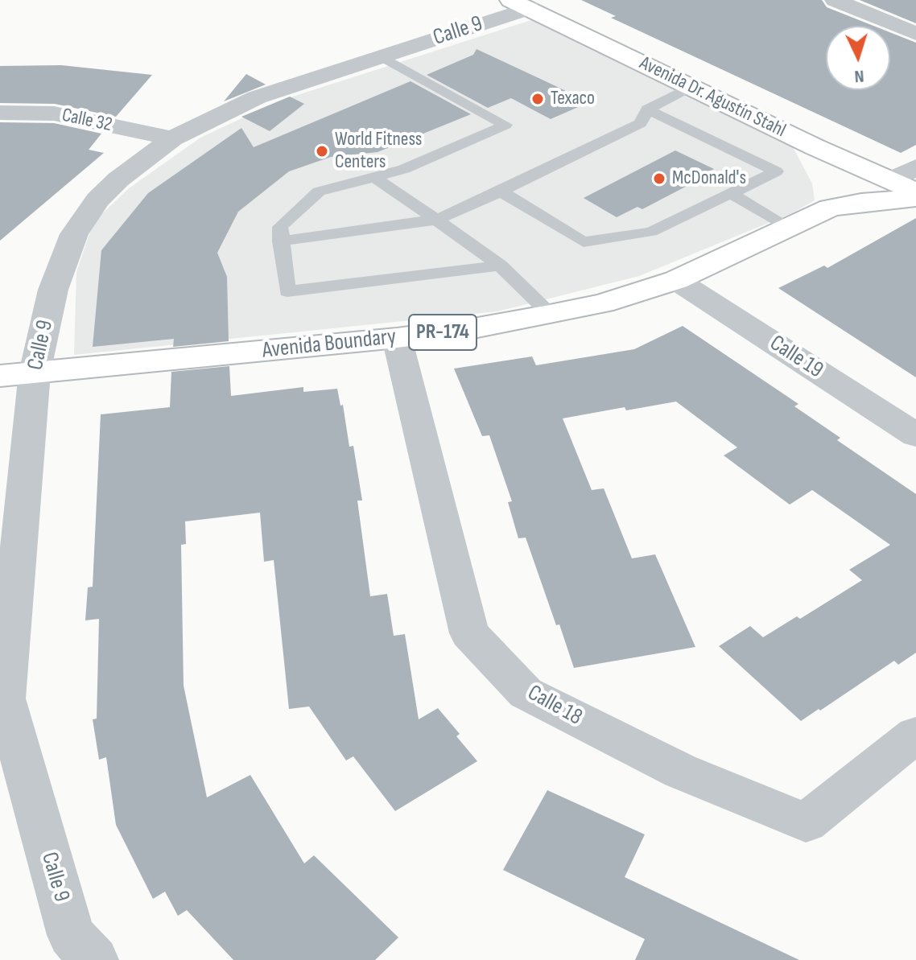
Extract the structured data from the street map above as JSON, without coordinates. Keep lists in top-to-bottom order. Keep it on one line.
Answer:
{"streets":{"highway":["Avenida Dr. Agustín Stahl","PR-174","Avenida Boundary"],"street":["Calle 9","Calle 32","Calle 19","Calle 18"]},"crossings":[["Calle 9","Avenida Dr. Agustín Stahl"],["Calle 9","Calle 32"],["Calle 9","Avenida Boundary"],["Avenida Boundary","Calle 19"],["Avenida Boundary","Calle 18"]],"places":["Texaco","World Fitness Centers","McDonald's"],"north":"bottom"}
